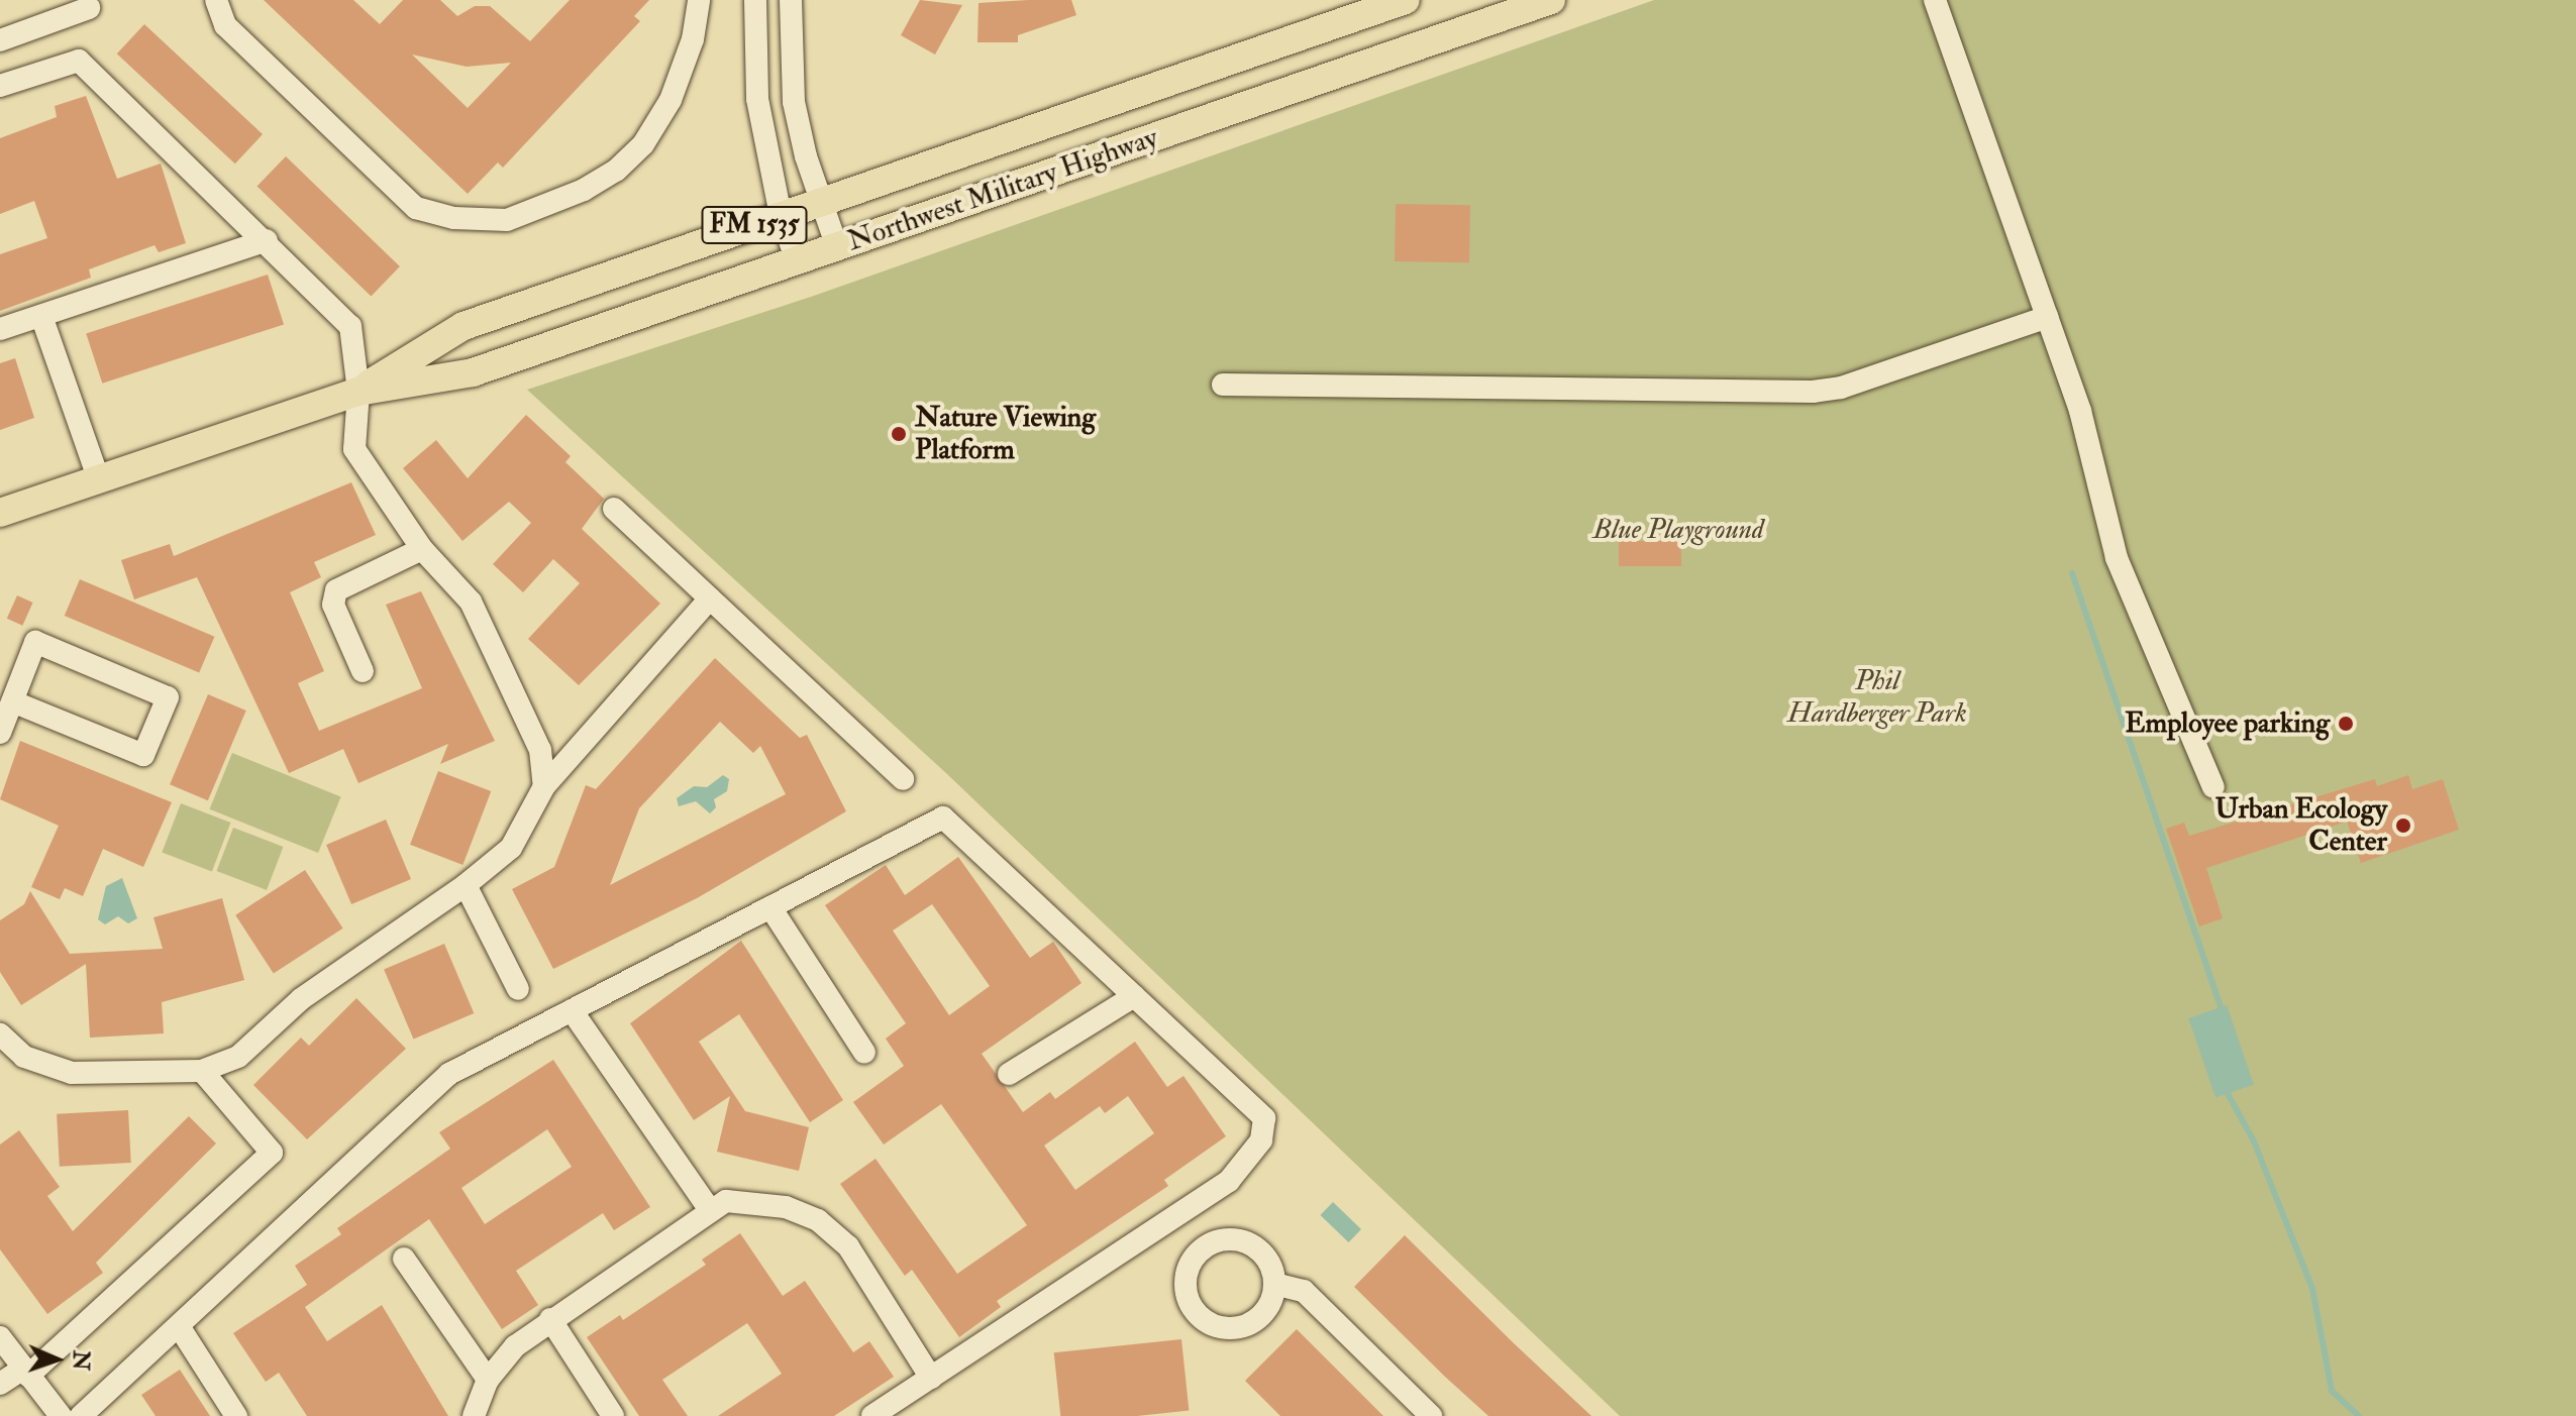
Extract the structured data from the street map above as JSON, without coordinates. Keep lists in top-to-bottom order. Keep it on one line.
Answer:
{"streets":{"main road":["Northwest Military Highway","FM 1535"]},"parks":["Blue Playground","Phil Hardberger Park"],"places":["Nature Viewing Platform","Employee parking","Urban Ecology Center"],"north":"right"}
